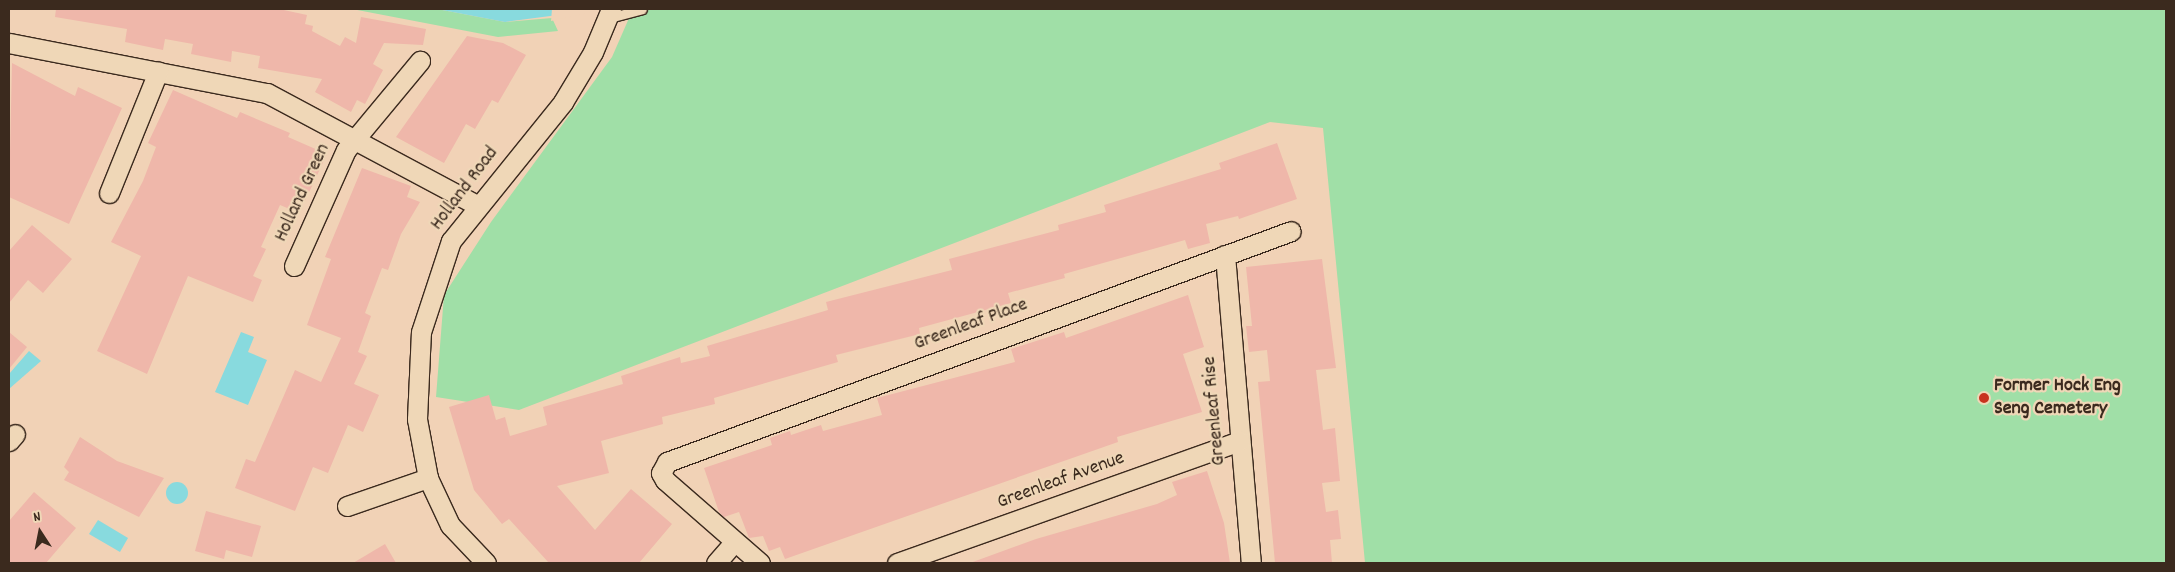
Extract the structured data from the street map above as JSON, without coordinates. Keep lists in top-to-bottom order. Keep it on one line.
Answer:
{"streets":{"street":["Holland Road","Holland Green","Greenleaf Place","Greenleaf Rise","Greenleaf Avenue"]},"crossings":[["Holland Road","Holland Green"],["Greenleaf Place","Greenleaf Rise"],["Greenleaf Rise","Greenleaf Avenue"]],"places":["Former Hock Eng Seng Cemetery"],"north":"top"}
